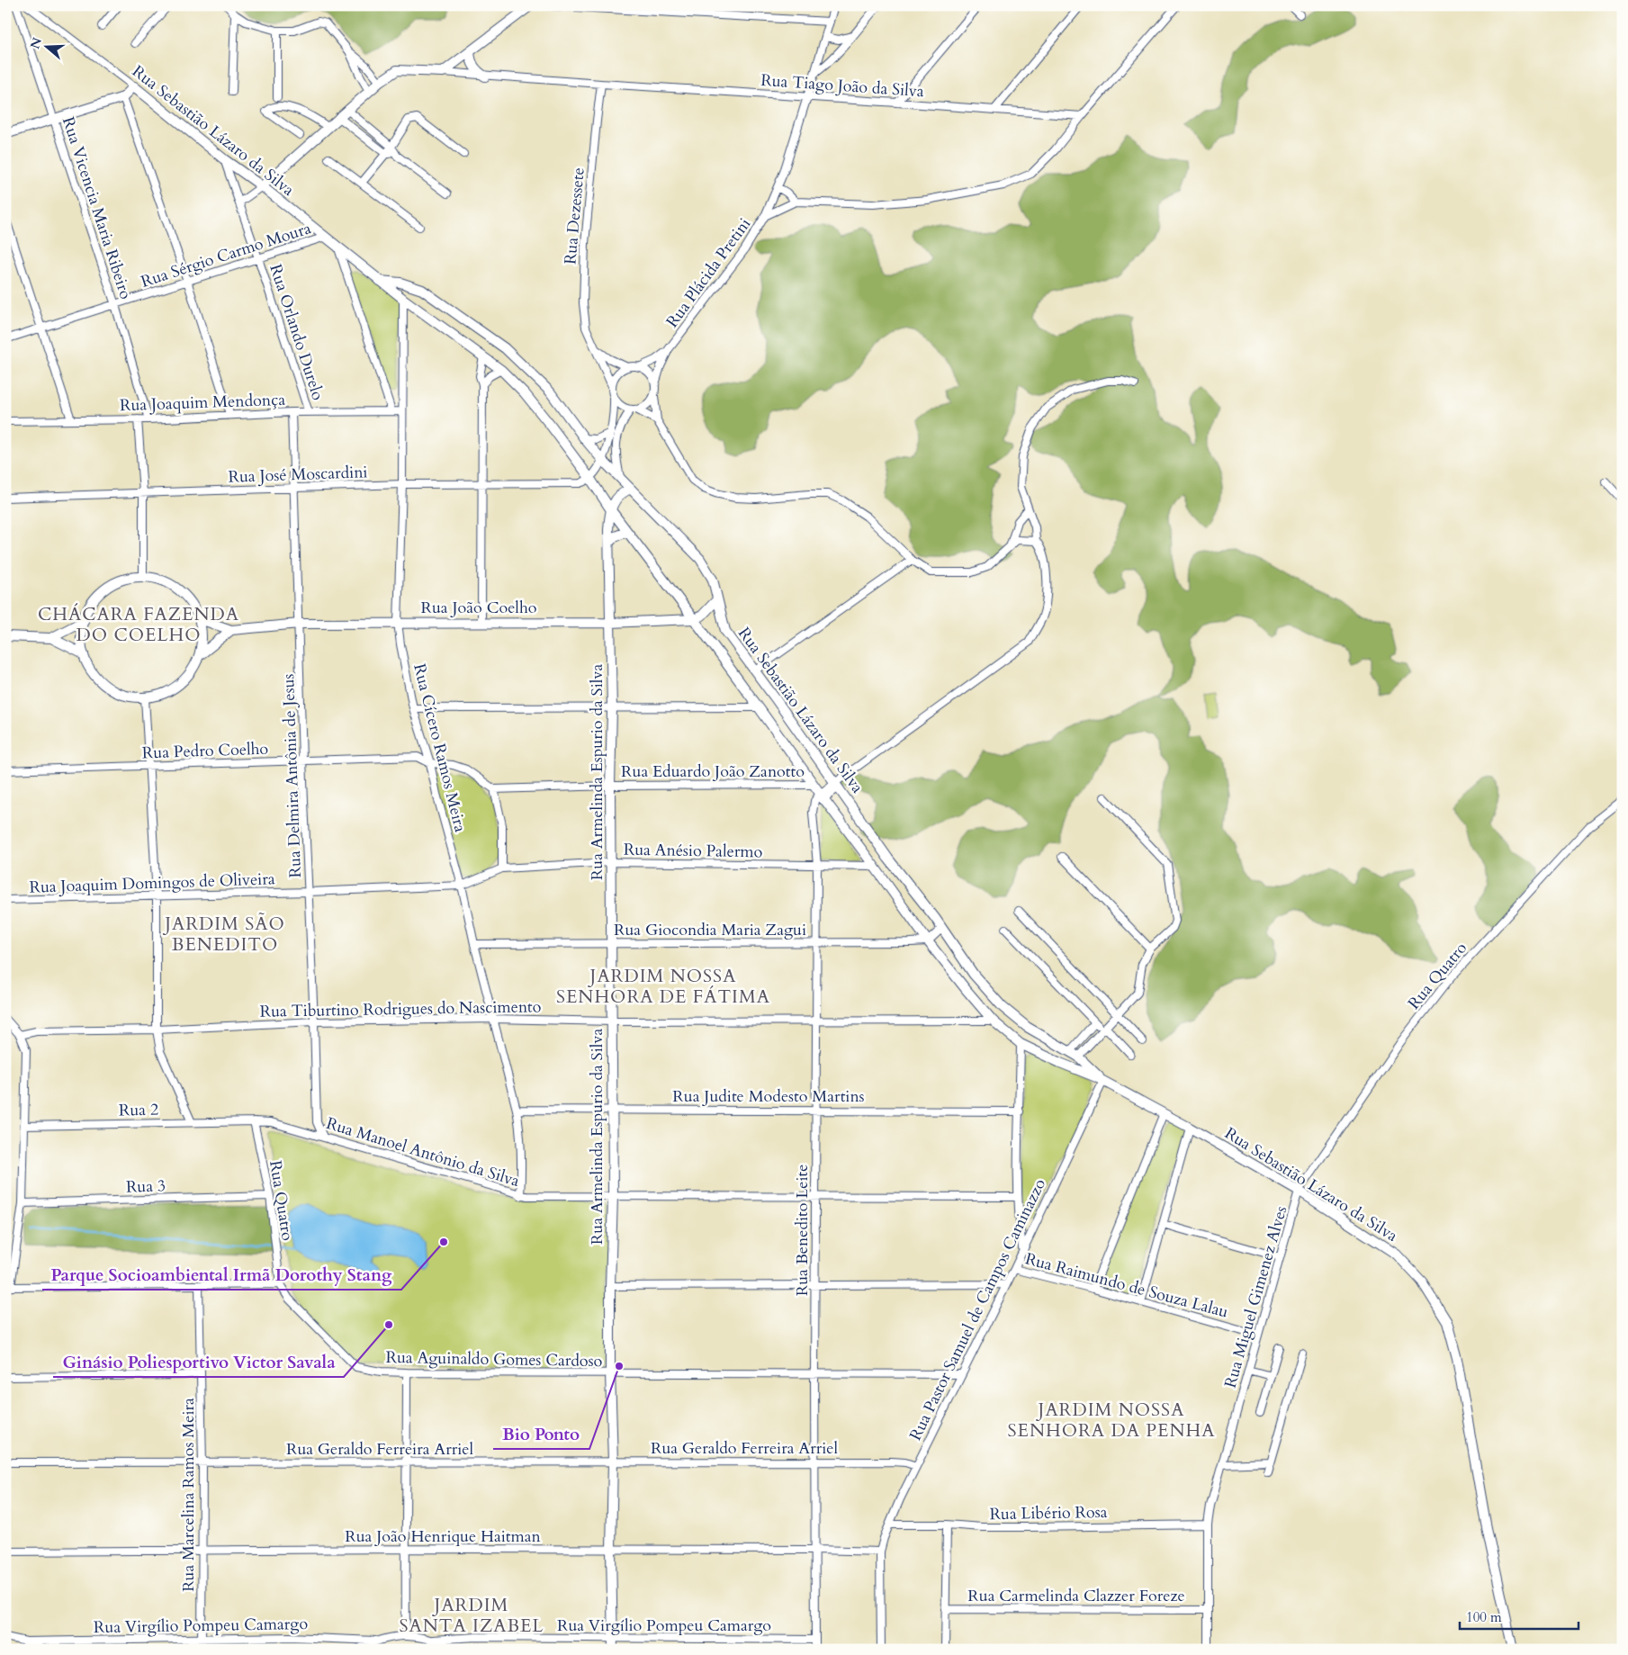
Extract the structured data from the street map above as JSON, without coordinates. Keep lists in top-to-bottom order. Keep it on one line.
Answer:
{"streets":{"street":["Rua Tiago João da Silva","Rua Sebastião Lázaro da Silva","Rua Vicencia Maria Ribeiro","Rua Dezessete","Rua Sérgio Carmo Moura","Rua Plácida Pretini","Rua Orlando Durelo","Rua Joaquim Mendonça","Rua José Moscardini","Rua João Coelho","Rua Cícero Ramos Meira","Rua Pedro Coelho","Rua Eduardo João Zanotto","Rua Armelinda Espurio da Silva","Rua Delmira Antônia de Jesus","Rua Anésio Palermo","Rua Joaquim Domingos de Oliveira","Rua Giocondia Maria Zagui","Rua Quatro","Rua Tiburtino Rodrigues do Nascimento","Rua Judite Modesto Martins","Rua 2","Rua Manoel Antônio da Silva","Rua 3","Rua Benedito Leite","Rua Raimundo de Souza Lalau","Rua Miguel Gimenez Alves","Rua Pastor Samuel de Campos Caminazzo","Rua Aguinaldo Gomes Cardoso","Rua Geraldo Ferreira Arriel","Rua Marcelina Ramos Meira","Rua Libério Rosa","Rua João Henrique Haitman","Rua Carmelinda Clazzer Foreze","Rua Virgílio Pompeu Camargo"]},"crossings":[["Rua Tiago João da Silva","Rua Dezessete"],["Rua Tiago João da Silva","Rua Plácida Pretini"],["Rua Sebastião Lázaro da Silva","Rua Sérgio Carmo Moura"],["Rua Sebastião Lázaro da Silva","Rua Orlando Durelo"],["Rua Sebastião Lázaro da Silva","Rua José Moscardini"],["Rua Sebastião Lázaro da Silva","Rua João Coelho"],["Rua Sebastião Lázaro da Silva","Rua Cícero Ramos Meira"],["Rua Sebastião Lázaro da Silva","Rua Eduardo João Zanotto"],["Rua Sebastião Lázaro da Silva","Rua Armelinda Espurio da Silva"],["Rua Sebastião Lázaro da Silva","Rua Anésio Palermo"],["Rua Sebastião Lázaro da Silva","Rua Giocondia Maria Zagui"],["Rua Sebastião Lázaro da Silva","Rua Quatro"],["Rua Sebastião Lázaro da Silva","Rua Tiburtino Rodrigues do Nascimento"],["Rua Sebastião Lázaro da Silva","Rua Benedito Leite"],["Rua Sebastião Lázaro da Silva","Rua Miguel Gimenez Alves"],["Rua Sebastião Lázaro da Silva","Rua Pastor Samuel de Campos Caminazzo"],["Rua Vicencia Maria Ribeiro","Rua Sérgio Carmo Moura"],["Rua Vicencia Maria Ribeiro","Rua Joaquim Mendonça"],["Rua Dezessete","Rua Plácida Pretini"],["Rua Sérgio Carmo Moura","Rua Orlando Durelo"],["Rua Orlando Durelo","Rua Joaquim Mendonça"],["Rua Joaquim Mendonça","Rua Cícero Ramos Meira"],["Rua Joaquim Mendonça","Rua Delmira Antônia de Jesus"],["Rua José Moscardini","Rua Cícero Ramos Meira"],["Rua José Moscardini","Rua Delmira Antônia de Jesus"],["Rua João Coelho","Rua Cícero Ramos Meira"],["Rua João Coelho","Rua Armelinda Espurio da Silva"],["Rua João Coelho","Rua Delmira Antônia de Jesus"],["Rua Cícero Ramos Meira","Rua Pedro Coelho"],["Rua Cícero Ramos Meira","Rua Anésio Palermo"],["Rua Cícero Ramos Meira","Rua Joaquim Domingos de Oliveira"],["Rua Cícero Ramos Meira","Rua Giocondia Maria Zagui"],["Rua Cícero Ramos Meira","Rua Tiburtino Rodrigues do Nascimento"],["Rua Cícero Ramos Meira","Rua Judite Modesto Martins"],["Rua Cícero Ramos Meira","Rua Manoel Antônio da Silva"],["Rua Pedro Coelho","Rua Delmira Antônia de Jesus"],["Rua Eduardo João Zanotto","Rua Armelinda Espurio da Silva"],["Rua Armelinda Espurio da Silva","Rua Anésio Palermo"],["Rua Armelinda Espurio da Silva","Rua Giocondia Maria Zagui"],["Rua Armelinda Espurio da Silva","Rua Tiburtino Rodrigues do Nascimento"],["Rua Armelinda Espurio da Silva","Rua Judite Modesto Martins"],["Rua Armelinda Espurio da Silva","Rua Manoel Antônio da Silva"],["Rua Armelinda Espurio da Silva","Rua Aguinaldo Gomes Cardoso"],["Rua Armelinda Espurio da Silva","Rua Geraldo Ferreira Arriel"],["Rua Armelinda Espurio da Silva","Rua João Henrique Haitman"],["Rua Armelinda Espurio da Silva","Rua Virgílio Pompeu Camargo"],["Rua Delmira Antônia de Jesus","Rua Joaquim Domingos de Oliveira"],["Rua Delmira Antônia de Jesus","Rua Tiburtino Rodrigues do Nascimento"],["Rua Delmira Antônia de Jesus","Rua Manoel Antônio da Silva"],["Rua Anésio Palermo","Rua Joaquim Domingos de Oliveira"],["Rua Anésio Palermo","Rua Benedito Leite"],["Rua Giocondia Maria Zagui","Rua Benedito Leite"],["Rua Quatro","Rua 2"],["Rua Quatro","Rua Manoel Antônio da Silva"],["Rua Quatro","Rua 3"],["Rua Quatro","Rua Miguel Gimenez Alves"],["Rua Quatro","Rua Aguinaldo Gomes Cardoso"],["Rua Tiburtino Rodrigues do Nascimento","Rua Benedito Leite"],["Rua Judite Modesto Martins","Rua Benedito Leite"],["Rua 2","Rua Manoel Antônio da Silva"],["Rua Manoel Antônio da Silva","Rua Benedito Leite"],["Rua Benedito Leite","Rua Aguinaldo Gomes Cardoso"],["Rua Benedito Leite","Rua Geraldo Ferreira Arriel"],["Rua Benedito Leite","Rua João Henrique Haitman"],["Rua Benedito Leite","Rua Virgílio Pompeu Camargo"],["Rua Raimundo de Souza Lalau","Rua Miguel Gimenez Alves"],["Rua Raimundo de Souza Lalau","Rua Pastor Samuel de Campos Caminazzo"],["Rua Miguel Gimenez Alves","Rua Libério Rosa"],["Rua Miguel Gimenez Alves","Rua Carmelinda Clazzer Foreze"],["Rua Pastor Samuel de Campos Caminazzo","Rua Aguinaldo Gomes Cardoso"],["Rua Pastor Samuel de Campos Caminazzo","Rua Geraldo Ferreira Arriel"],["Rua Pastor Samuel de Campos Caminazzo","Rua Libério Rosa"],["Rua Pastor Samuel de Campos Caminazzo","Rua João Henrique Haitman"],["Rua Geraldo Ferreira Arriel","Rua Marcelina Ramos Meira"],["Rua Marcelina Ramos Meira","Rua João Henrique Haitman"],["Rua Marcelina Ramos Meira","Rua Virgílio Pompeu Camargo"]],"districts":["CHÁCARA FAZENDA DO COELHO","JARDIM SÃO BENEDITO","JARDIM NOSSA SENHORA DE FÁTIMA","JARDIM NOSSA SENHORA DA PENHA","JARDIM SANTA IZABEL"],"places":["Parque Socioambiental Irmã Dorothy Stang","Ginásio Poliesportivo Victor Savala","Bio Ponto"],"scale_bar":"100 m","north":"left"}
